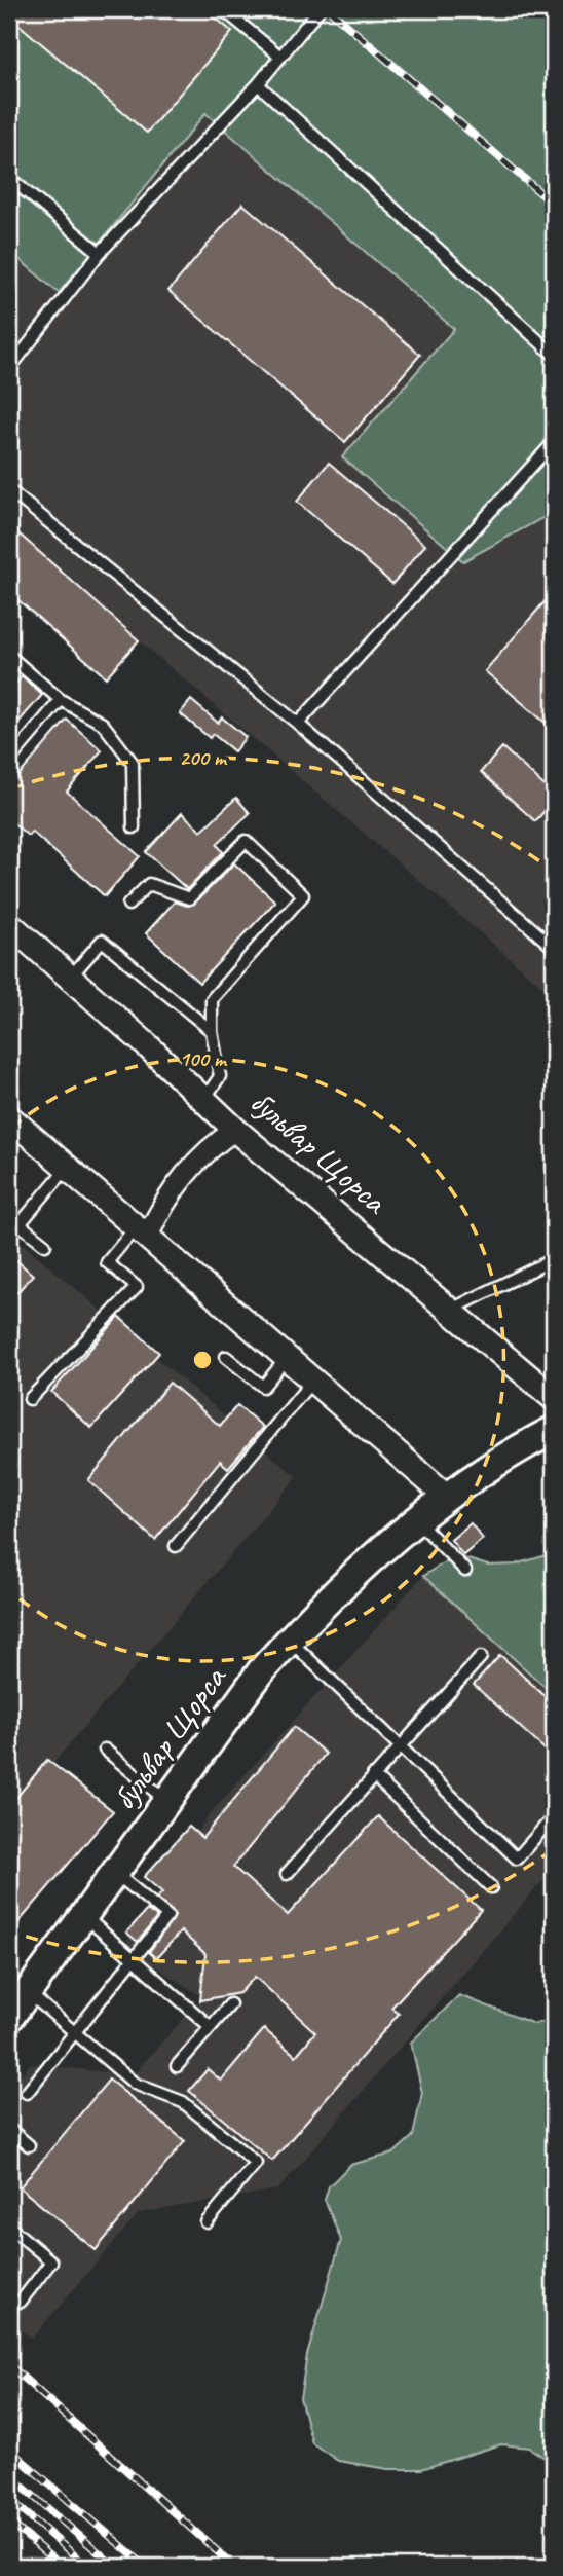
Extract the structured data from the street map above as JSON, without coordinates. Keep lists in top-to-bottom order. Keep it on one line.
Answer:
{"streets":{"main road":["бульвар Щорса"]},"rings":["200 m","100 m"]}
